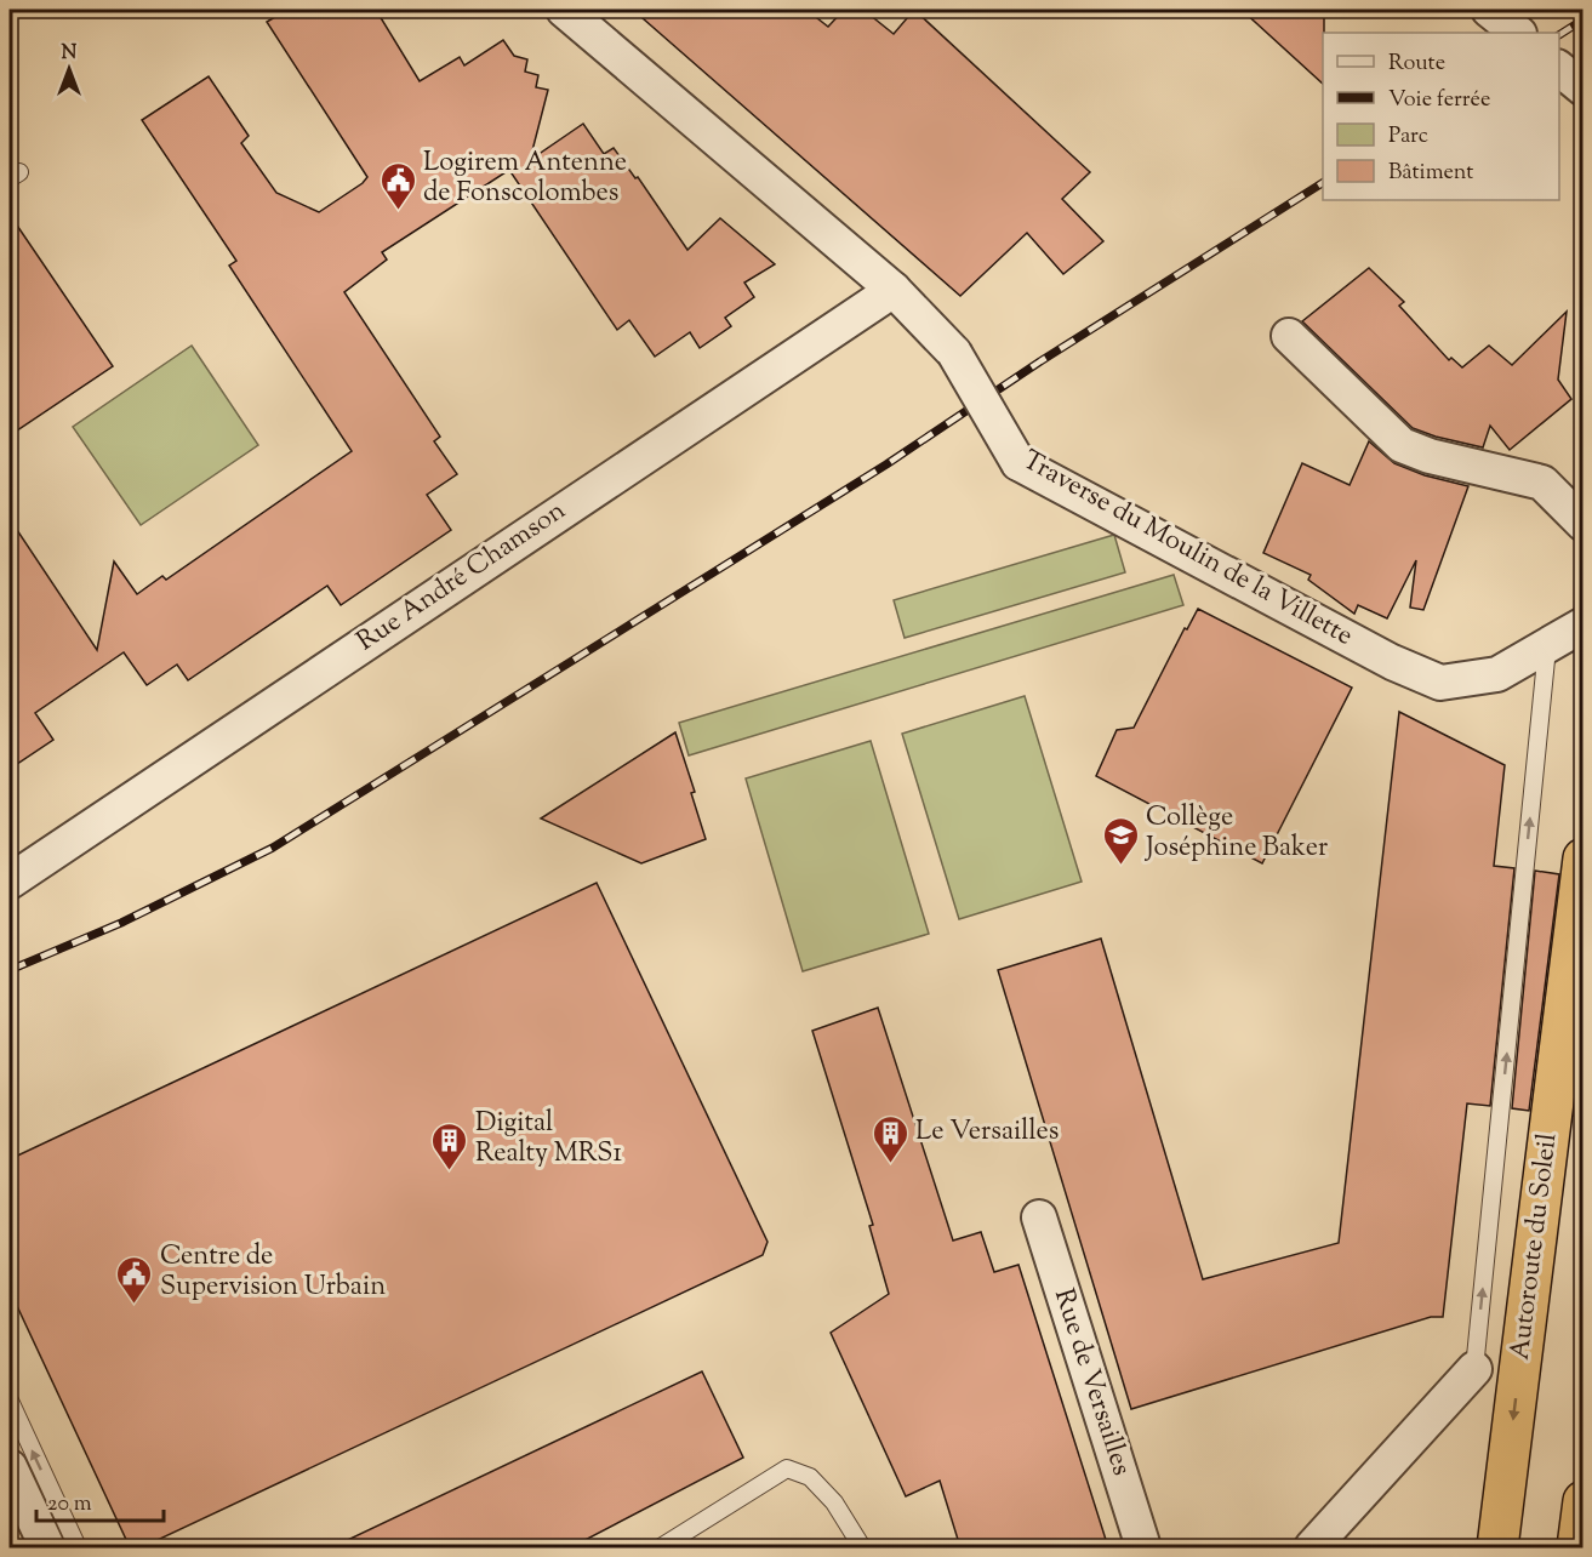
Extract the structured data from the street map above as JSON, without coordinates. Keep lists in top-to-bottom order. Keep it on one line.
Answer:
{"streets":{"highway":["Autoroute du Soleil"],"street":["Traverse du Moulin de la Villette","Rue André Chamson","Rue de Versailles"]},"crossings":[["Traverse du Moulin de la Villette","Rue André Chamson"]],"one_way":["Autoroute du Soleil"],"places":{"public building":["Logirem Antenne de Fonscolombes","Centre de Supervision Urbain"],"school or university":["Collège Joséphine Baker"],"building":["Le Versailles","Digital Realty MRS1"]},"legend":["Route","Voie ferrée","Parc","Bâtiment"],"scale_bar":"20 m","north":"top"}
